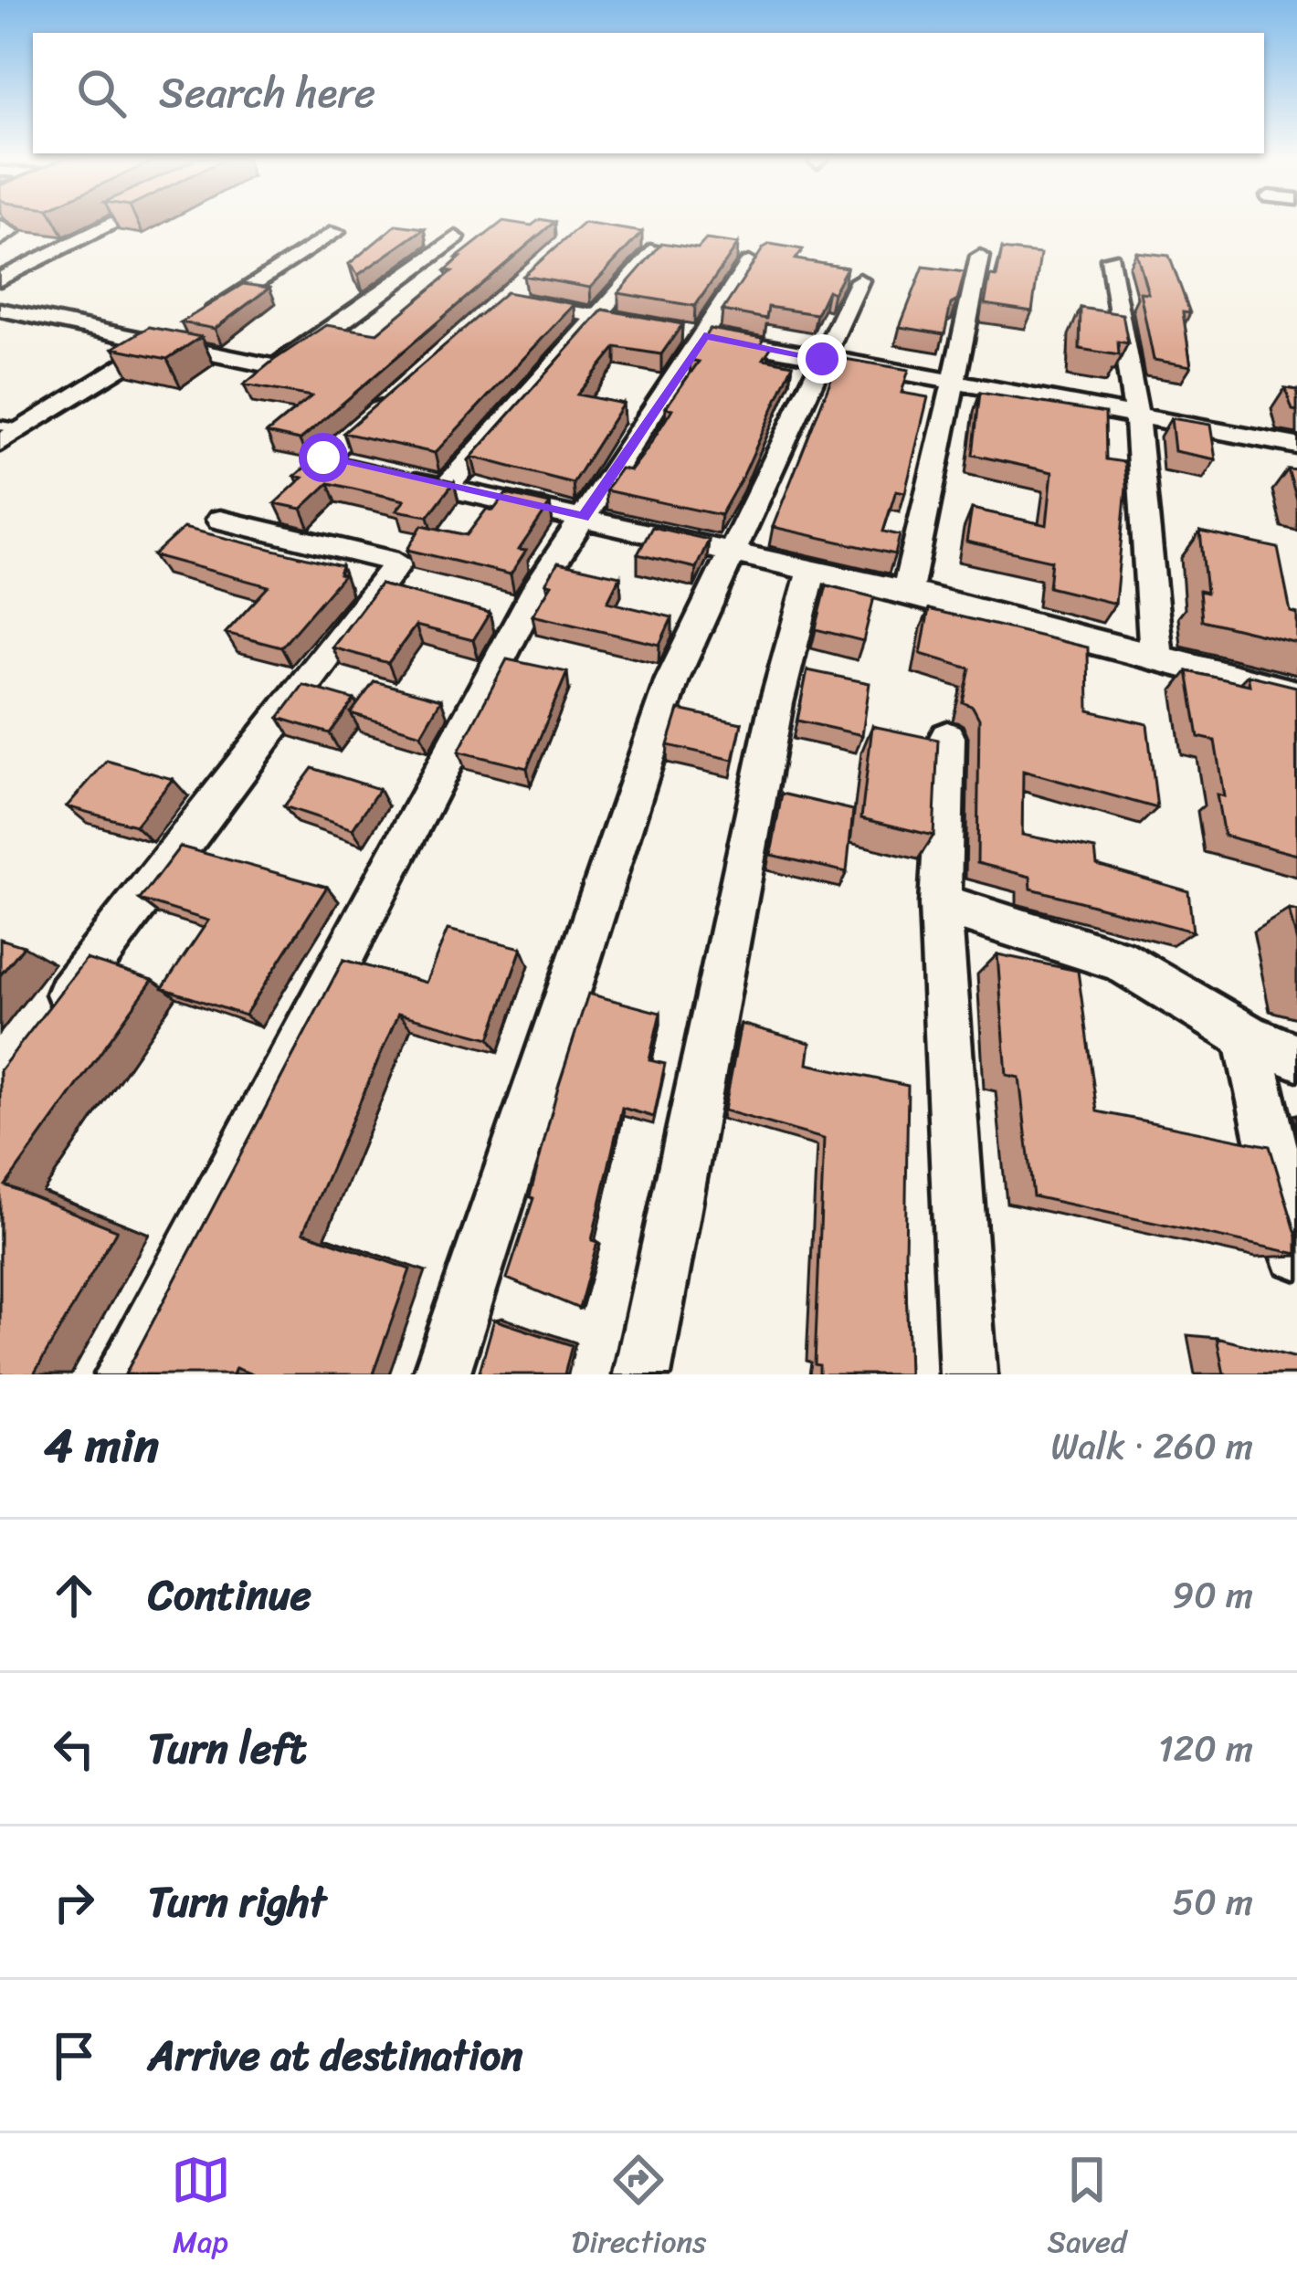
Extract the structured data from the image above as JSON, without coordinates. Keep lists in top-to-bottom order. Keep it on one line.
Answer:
{"page":{"search":"Search here","heading":["4 min","Walk · 260 m"],"list":[["Continue","90 m"],["Turn left","120 m"],["Turn right","50 m"],"Arrive at destination"],"nav":["Map","Directions","Saved"]}}
